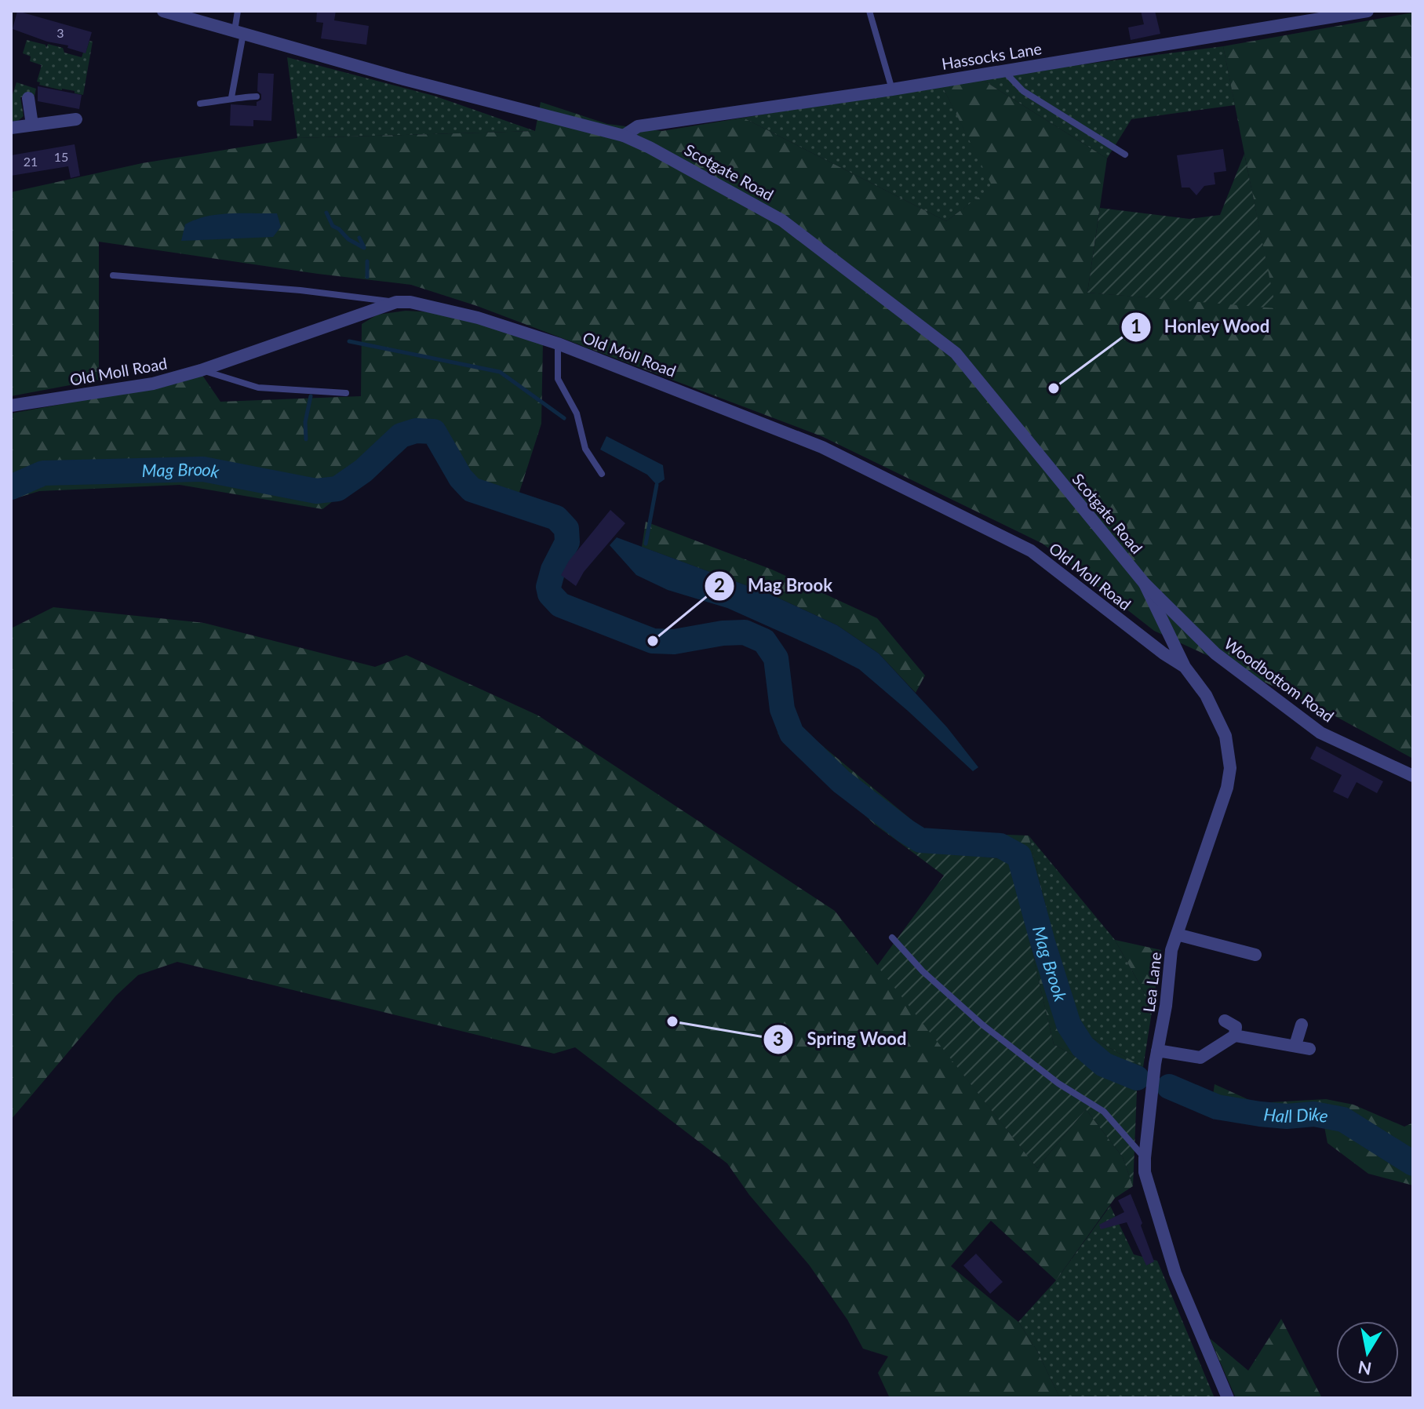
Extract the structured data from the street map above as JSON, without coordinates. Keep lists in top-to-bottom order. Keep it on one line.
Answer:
{"streets":{"street":["Hassocks Lane","Scotgate Road","Old Moll Road","Woodbottom Road","Lea Lane"]},"crossings":[["Hassocks Lane","Scotgate Road"],["Scotgate Road","Woodbottom Road"],["Scotgate Road","Lea Lane"],["Old Moll Road","Lea Lane"],["Woodbottom Road","Lea Lane"]],"water":["Mag Brook","Hall Dike"],"places":["Honley Wood","Mag Brook","Spring Wood"],"house_numbers":["3","15","21"],"north":"bottom"}
